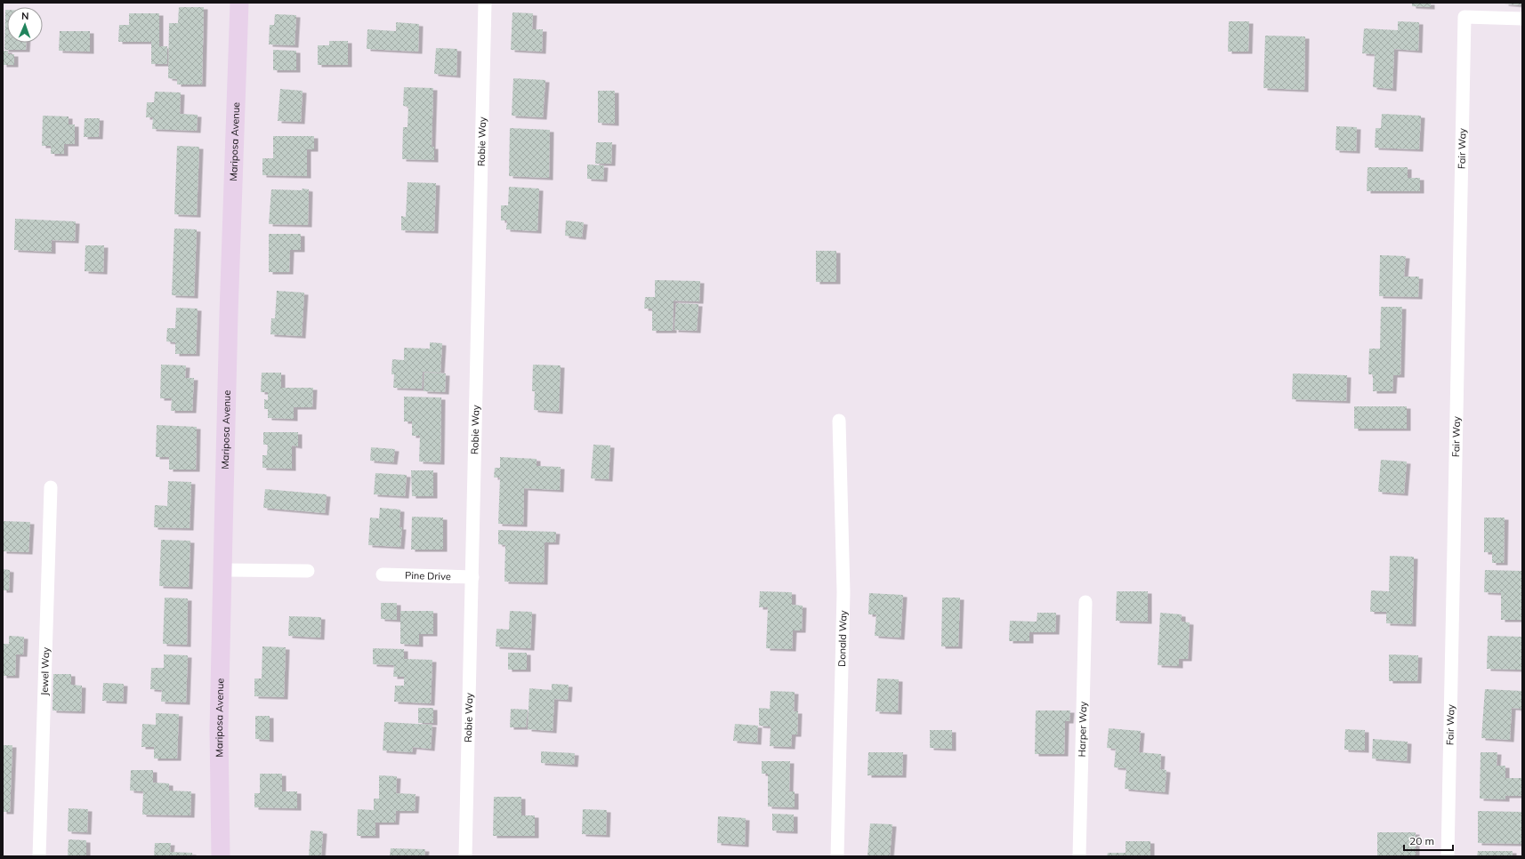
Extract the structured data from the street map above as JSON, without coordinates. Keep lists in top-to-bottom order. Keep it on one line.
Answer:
{"streets":{"street":["Mariposa Avenue","Robie Way","Fair Way","Pine Drive","Donald Way","Jewel Way","Harper Way"]},"crossings":[["Robie Way","Pine Drive"]],"scale_bar":"20 m","north":"top"}
